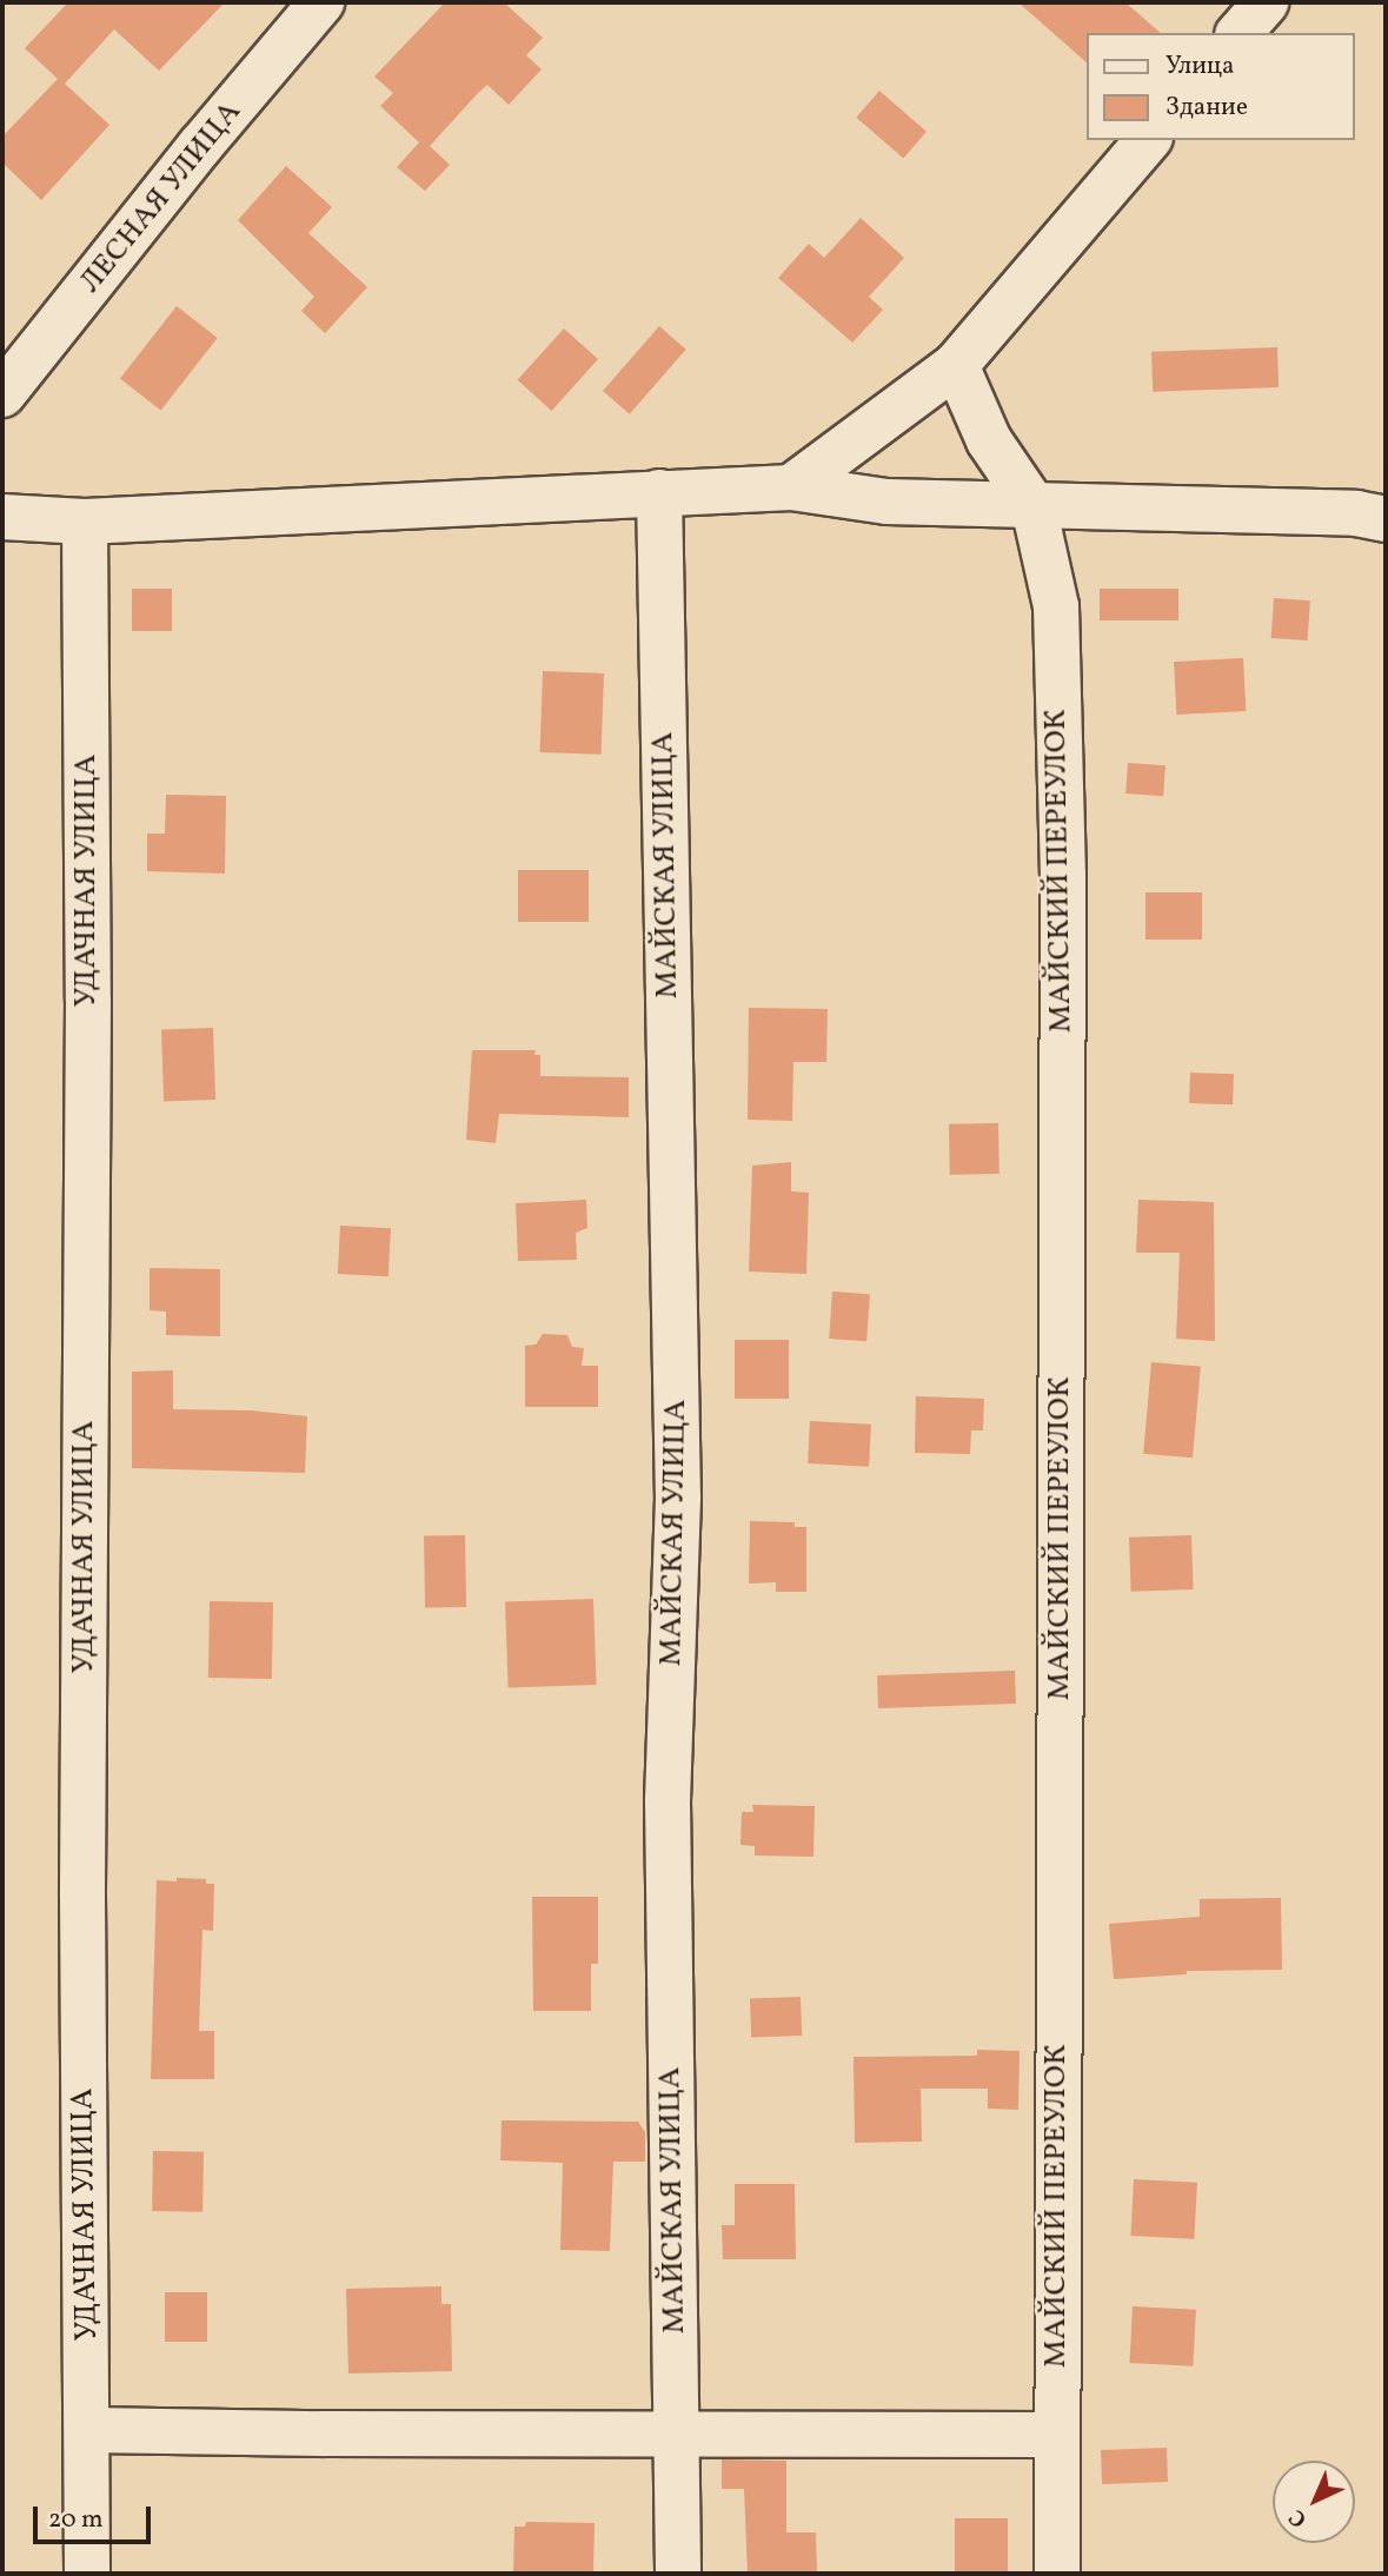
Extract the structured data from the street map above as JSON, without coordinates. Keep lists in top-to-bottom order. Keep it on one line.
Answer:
{"streets":{"street":["ЛЕСНАЯ УЛИЦА","МАЙСКАЯ УЛИЦА","МАЙСКИЙ ПЕРЕУЛОК","УДАЧНАЯ УЛИЦА"]},"legend":["Улица","Здание"],"scale_bar":"20 m","north":"bottom left"}
